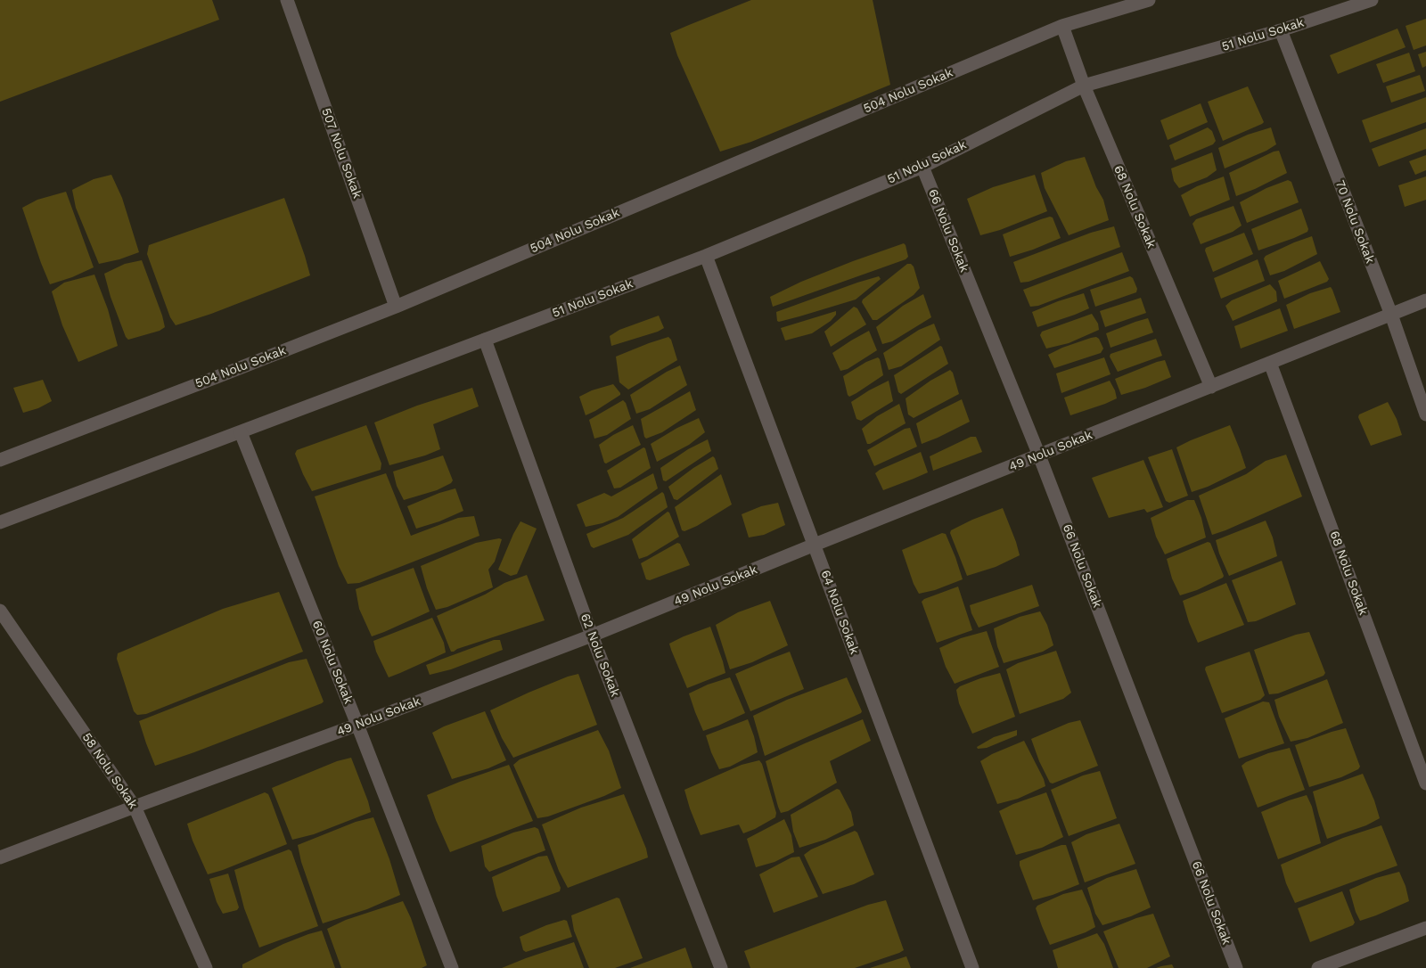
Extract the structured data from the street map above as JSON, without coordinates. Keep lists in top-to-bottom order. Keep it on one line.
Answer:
{"streets":{"street":["51 Nolu Sokak","504 Nolu Sokak","507 Nolu Sokak","68 Nolu Sokak","70 Nolu Sokak","66 Nolu Sokak","49 Nolu Sokak","64 Nolu Sokak","62 Nolu Sokak","60 Nolu Sokak","58 Nolu Sokak"]},"crossings":[["51 Nolu Sokak","68 Nolu Sokak"],["51 Nolu Sokak","70 Nolu Sokak"],["51 Nolu Sokak","66 Nolu Sokak"],["51 Nolu Sokak","64 Nolu Sokak"],["51 Nolu Sokak","62 Nolu Sokak"],["51 Nolu Sokak","60 Nolu Sokak"],["504 Nolu Sokak","507 Nolu Sokak"],["504 Nolu Sokak","68 Nolu Sokak"],["68 Nolu Sokak","49 Nolu Sokak"],["70 Nolu Sokak","49 Nolu Sokak"],["66 Nolu Sokak","49 Nolu Sokak"],["49 Nolu Sokak","64 Nolu Sokak"],["49 Nolu Sokak","62 Nolu Sokak"],["49 Nolu Sokak","60 Nolu Sokak"],["49 Nolu Sokak","58 Nolu Sokak"]]}
